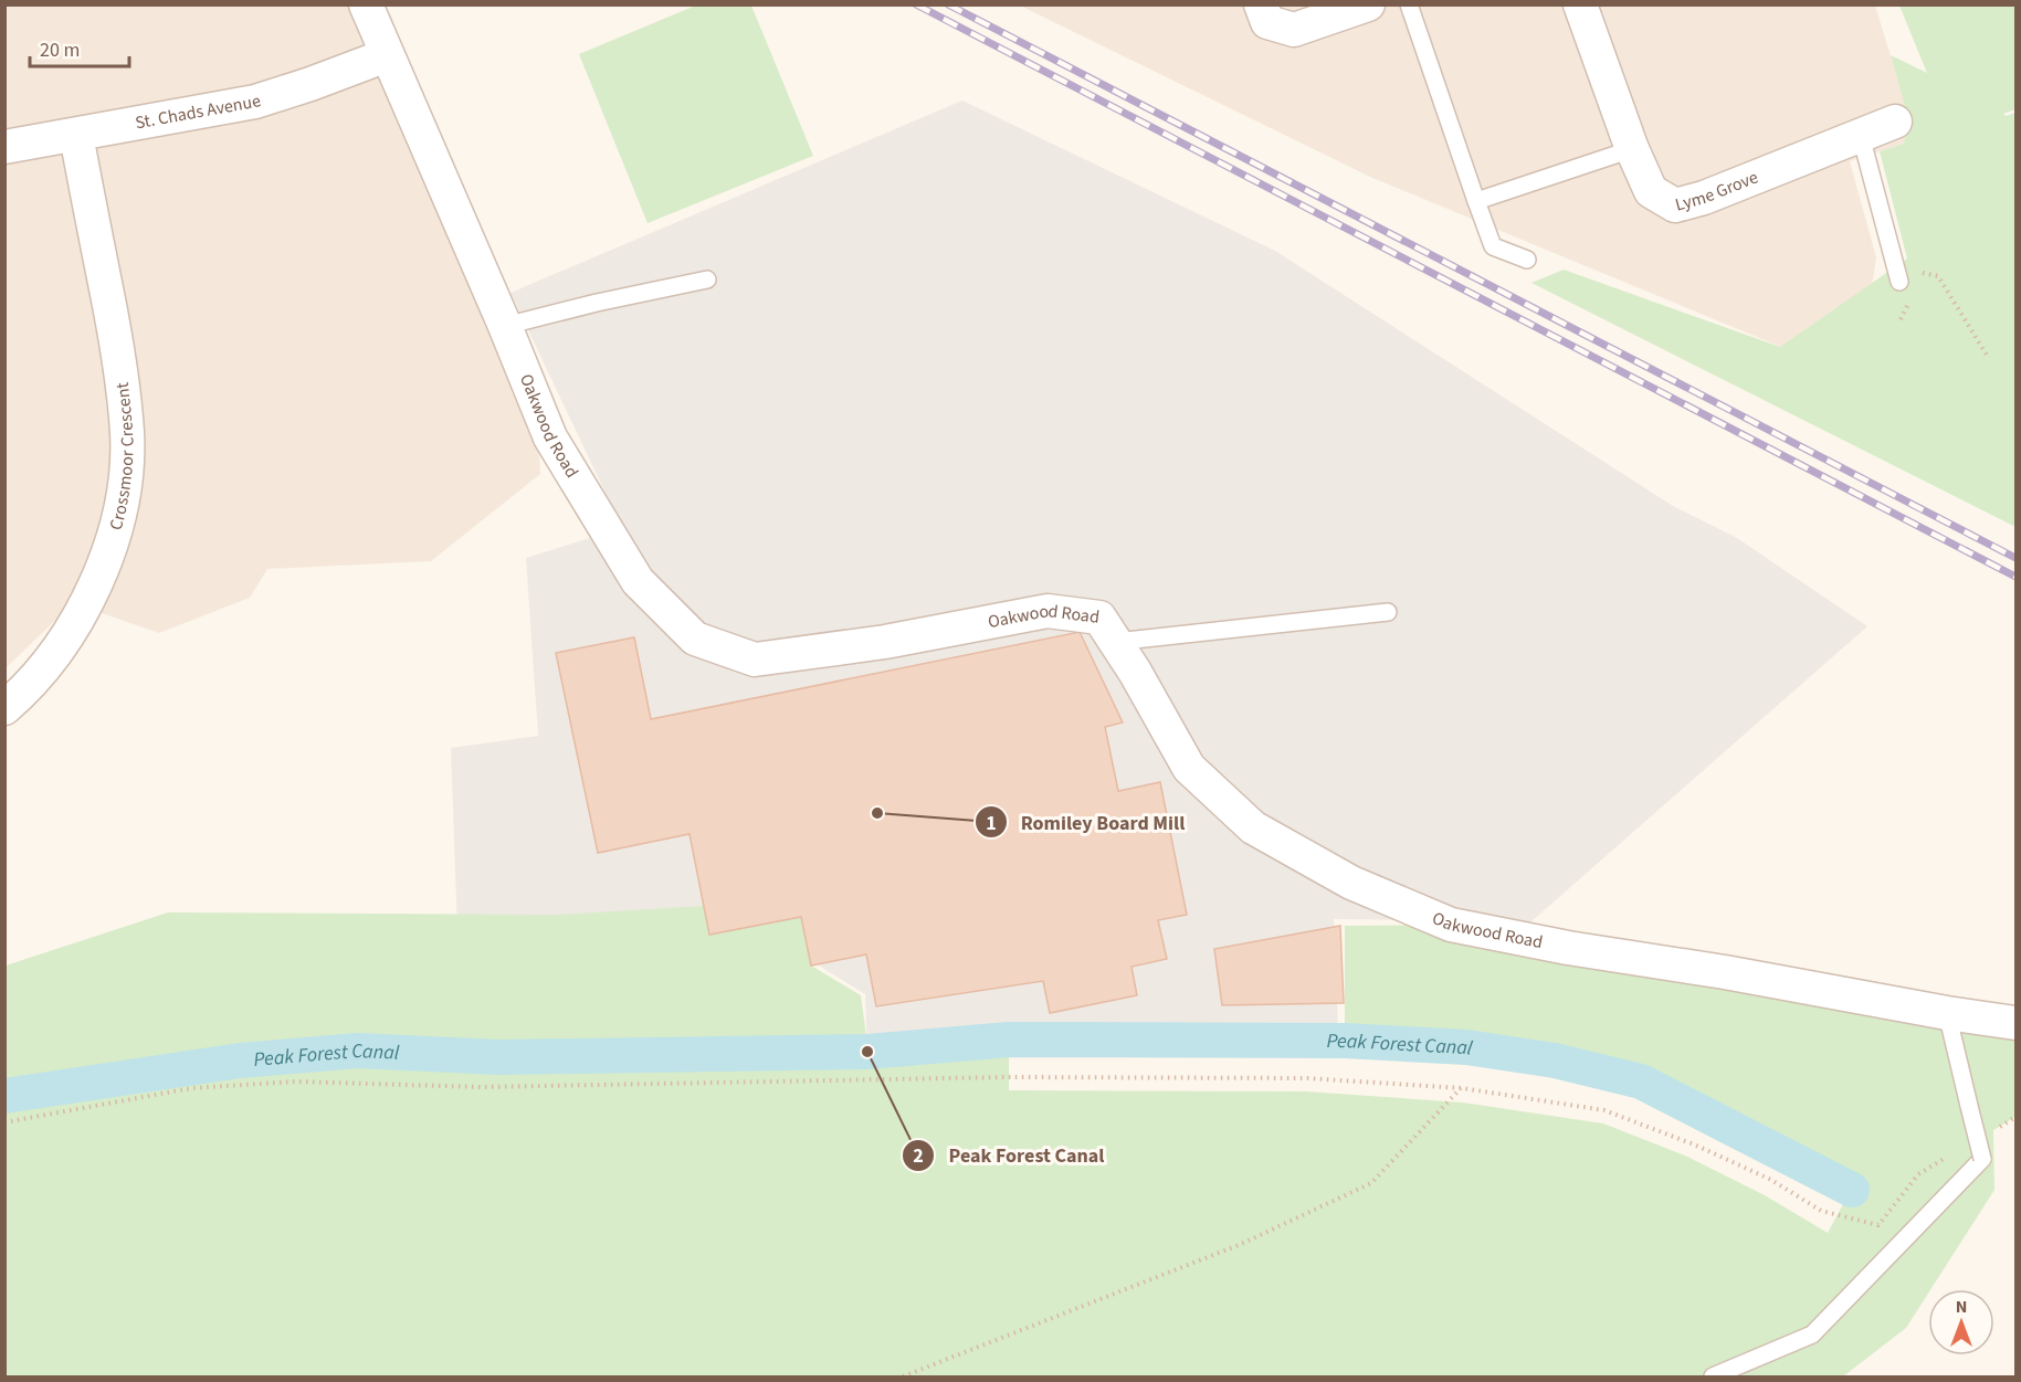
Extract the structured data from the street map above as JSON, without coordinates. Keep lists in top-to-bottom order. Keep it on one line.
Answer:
{"streets":{"street":["St. Chads Avenue","Lyme Grove","Oakwood Road","Crossmoor Crescent"]},"crossings":[["St. Chads Avenue","Oakwood Road"],["St. Chads Avenue","Crossmoor Crescent"]],"water":["Peak Forest Canal"],"places":["Romiley Board Mill","Peak Forest Canal"],"scale_bar":"20 m","north":"top"}
